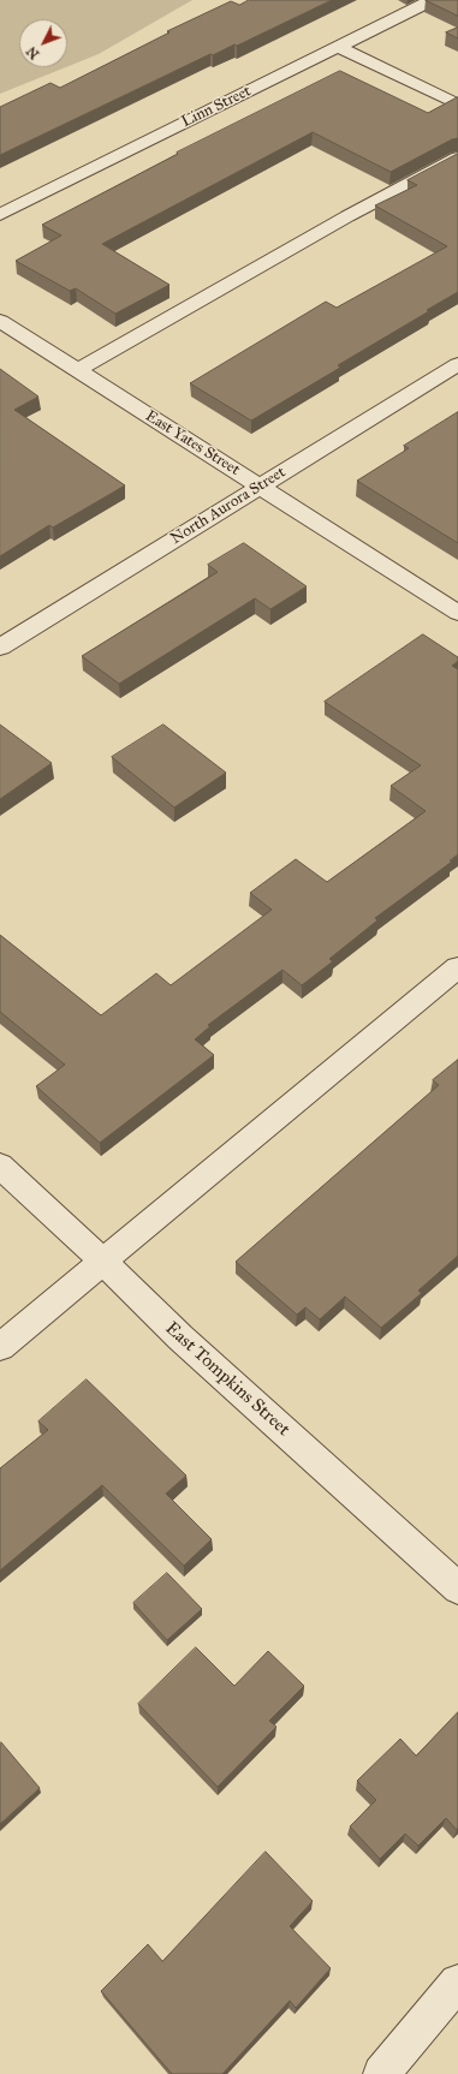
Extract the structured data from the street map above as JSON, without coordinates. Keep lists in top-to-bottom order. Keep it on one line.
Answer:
{"streets":{"street":["Linn Street","East Yates Street","North Aurora Street","East Tompkins Street"]},"crossings":[["East Yates Street","North Aurora Street"]],"north":"bottom left"}
